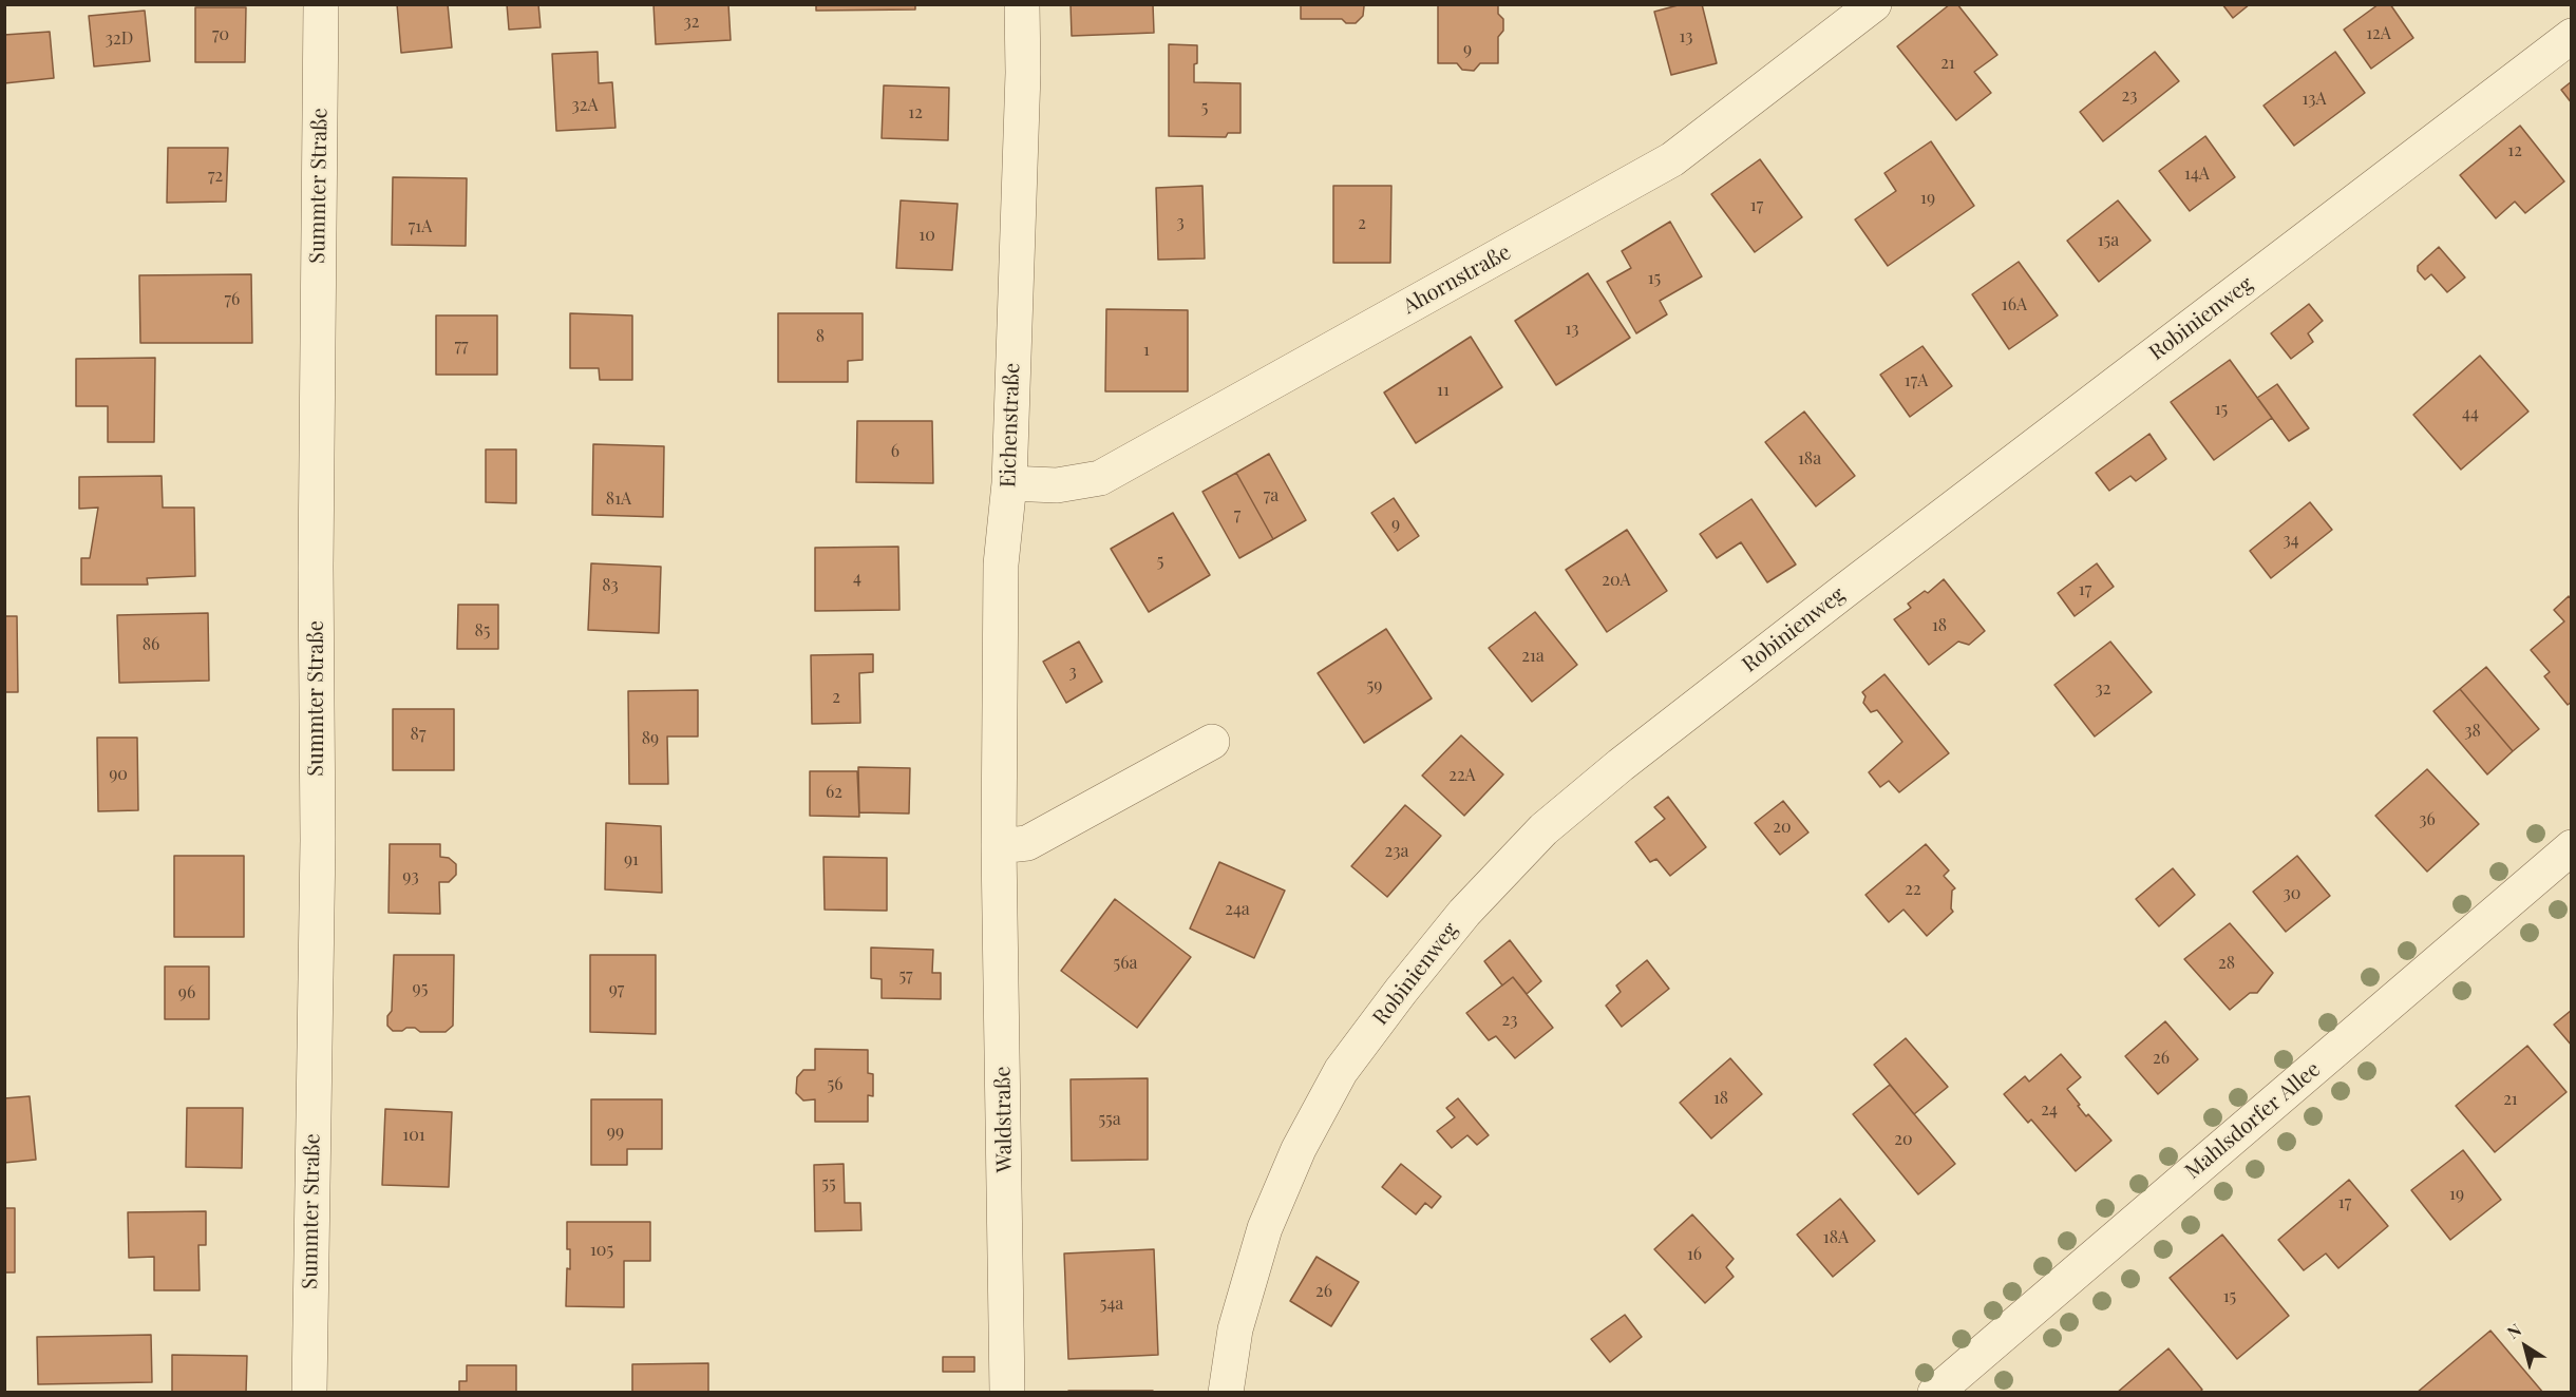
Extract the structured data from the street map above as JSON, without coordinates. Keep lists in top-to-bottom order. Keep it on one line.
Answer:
{"streets":{"street":["Summter Straße","Ahornstraße","Robinienweg","Eichenstraße","Waldstraße","Mahlsdorfer Allee"]},"crossings":[["Ahornstraße","Eichenstraße"],["Eichenstraße","Waldstraße"]],"house_numbers":["32","12A","70","13","32D","9","21","23","13A","32A","5","12","12","14A","72","19","17","3","2","71A","10","15a","15","76","16A","13","8","77","1","17A","11","15","44","6","18a","7a","81A","7","9","34","5","4","20A","83","17","18","85","86","21a","3","59","32","2","38","87","89","90","22A","62","36","20","23a","91","93","22","30","24a","56a","28","57","95","97","96","23","26","56","18","21","24","55a","99","101","20","55","19","17","18A","105","16","26","15","54a"],"north":"top left"}
